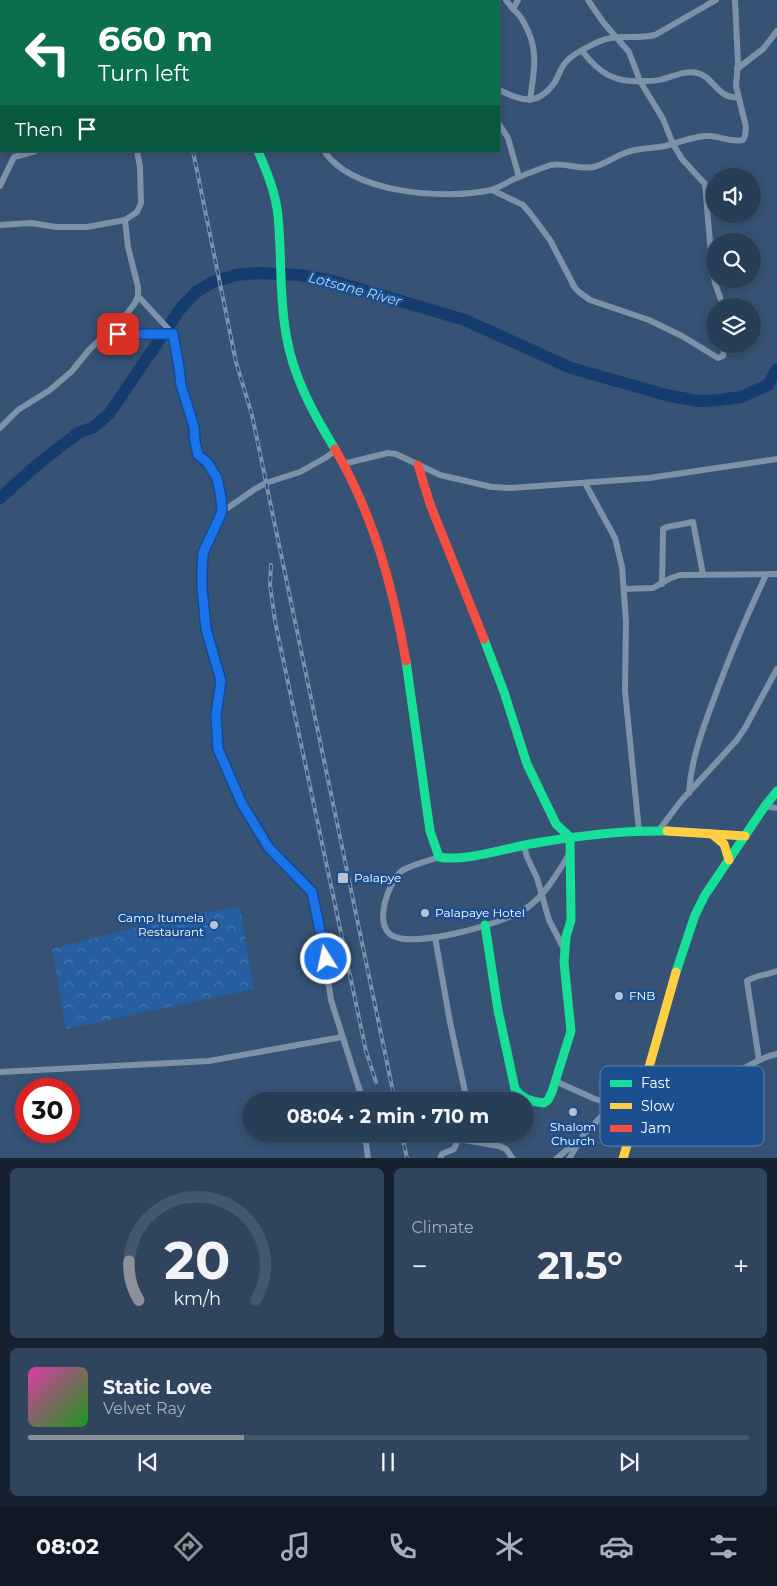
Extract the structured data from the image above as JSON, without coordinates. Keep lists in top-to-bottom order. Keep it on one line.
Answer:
{"water":["Lotsane River"],"places":{"transit":["Palapye"],"other":["Palapaye Hotel","Camp Itumela Restaurant","FNB","Shalom Church"]},"legend":["Fast","Slow","Jam"],"page":{"turn":["660 m","Turn left"],"then":"Then","limit":"30","trip":"08:04 · 2 min · 710 m","tile":"Climate","heat":["−","21.5°","+"],"song":["Static Love","Velvet Ray"],"tabs":"08:02","gauge":["20","km/h"]}}
